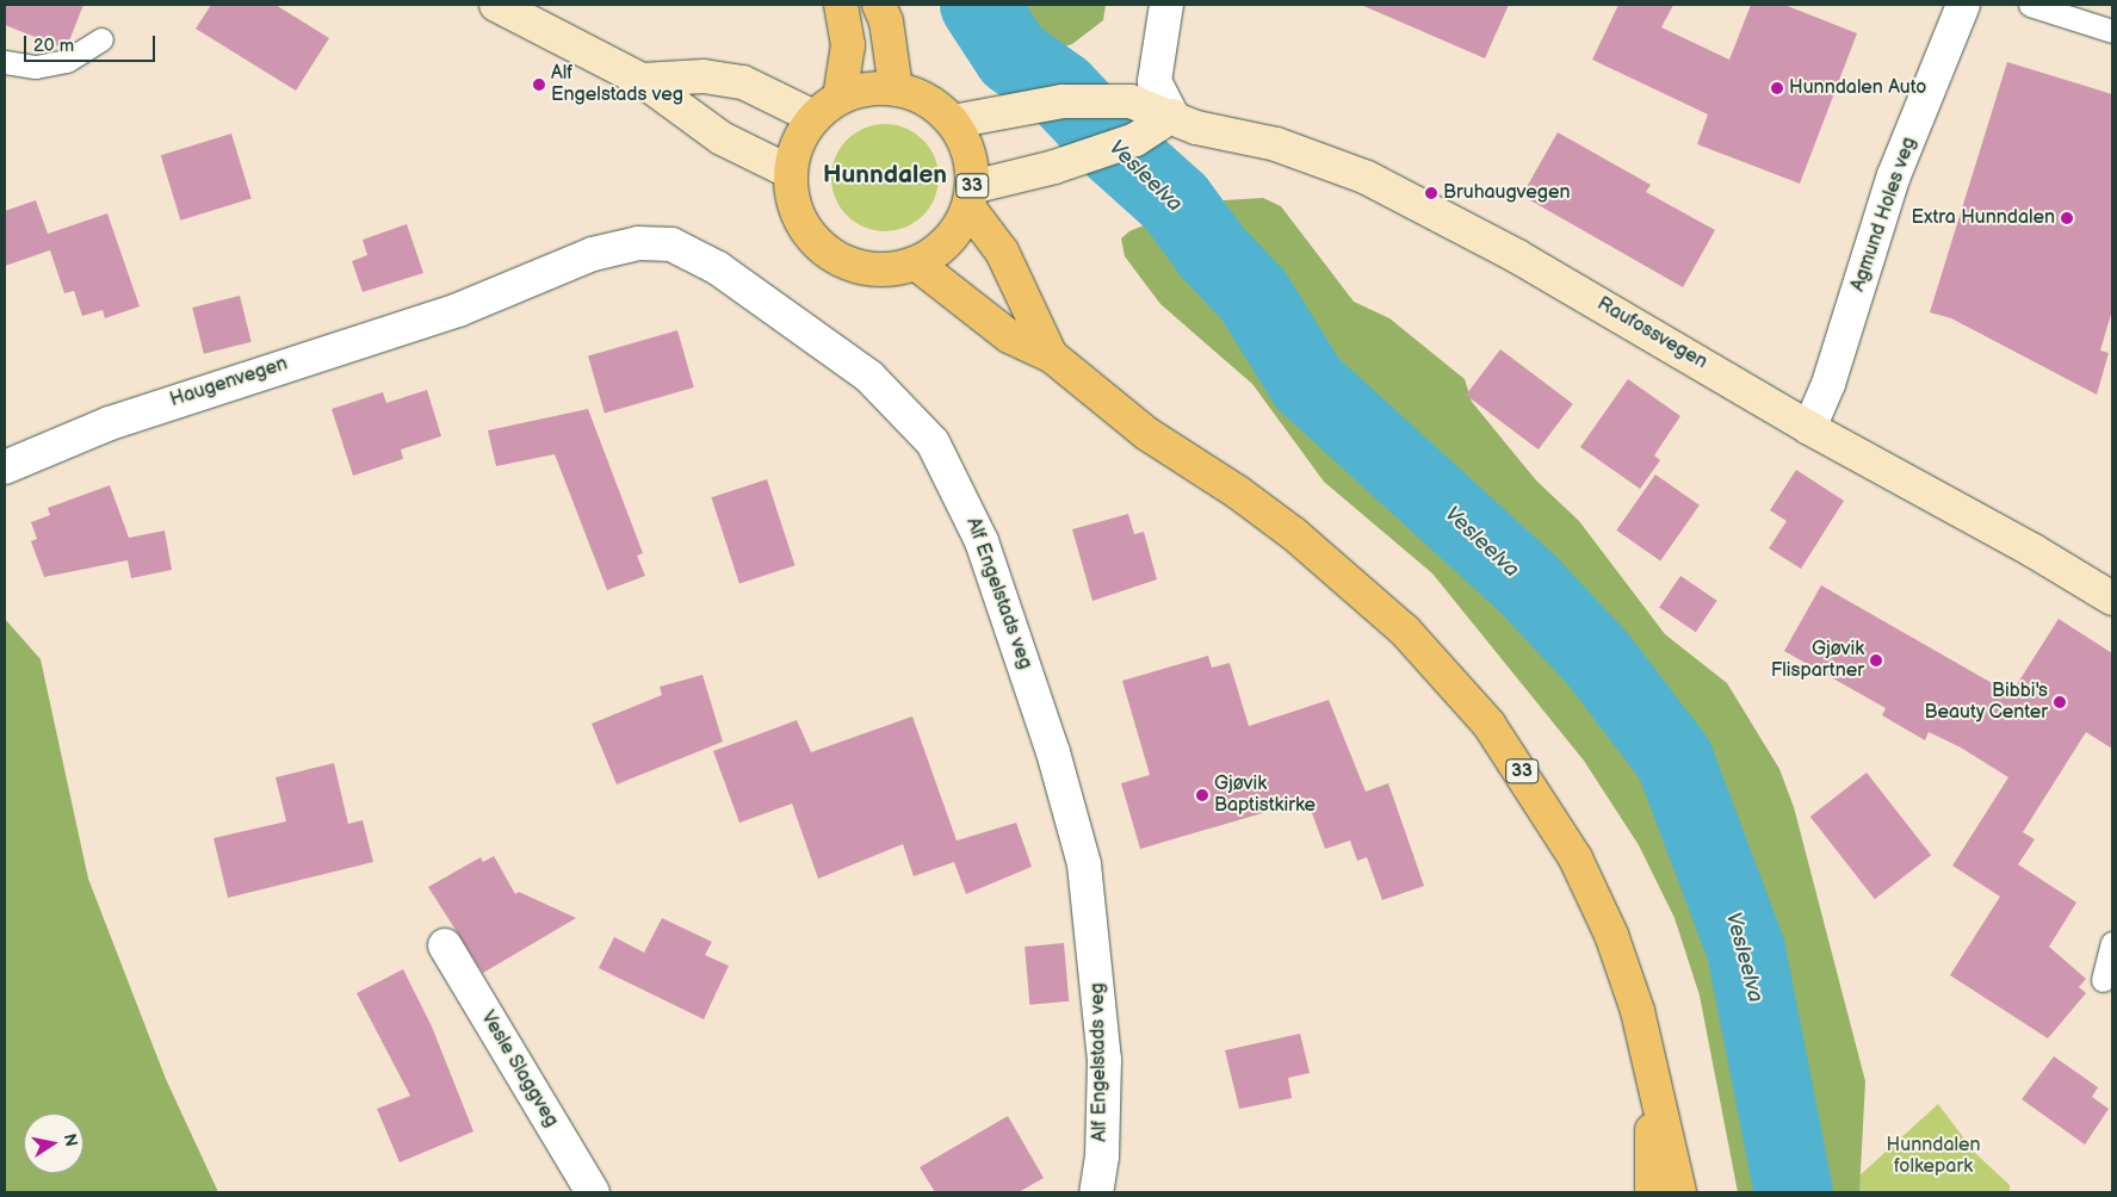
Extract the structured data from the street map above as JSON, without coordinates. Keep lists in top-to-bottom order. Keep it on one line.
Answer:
{"streets":{"main road":["33","Raufossvegen"],"street":["Agmund Holes veg","Haugenvegen","Alf Engelstads veg","Vesle Slaggveg"]},"crossings":[["33","Raufossvegen"],["Agmund Holes veg","Raufossvegen"],["Haugenvegen","Alf Engelstads veg"]],"districts":["Hunndalen"],"water":["Vesleelva"],"parks":["Hunndalen folkepark"],"places":["Alf Engelstads veg","Hunndalen Auto","Bruhaugvegen","Extra Hunndalen","Gjøvik Flispartner","Bibbi's Beauty Center","Gjøvik Baptistkirke"],"scale_bar":"20 m","north":"right"}
